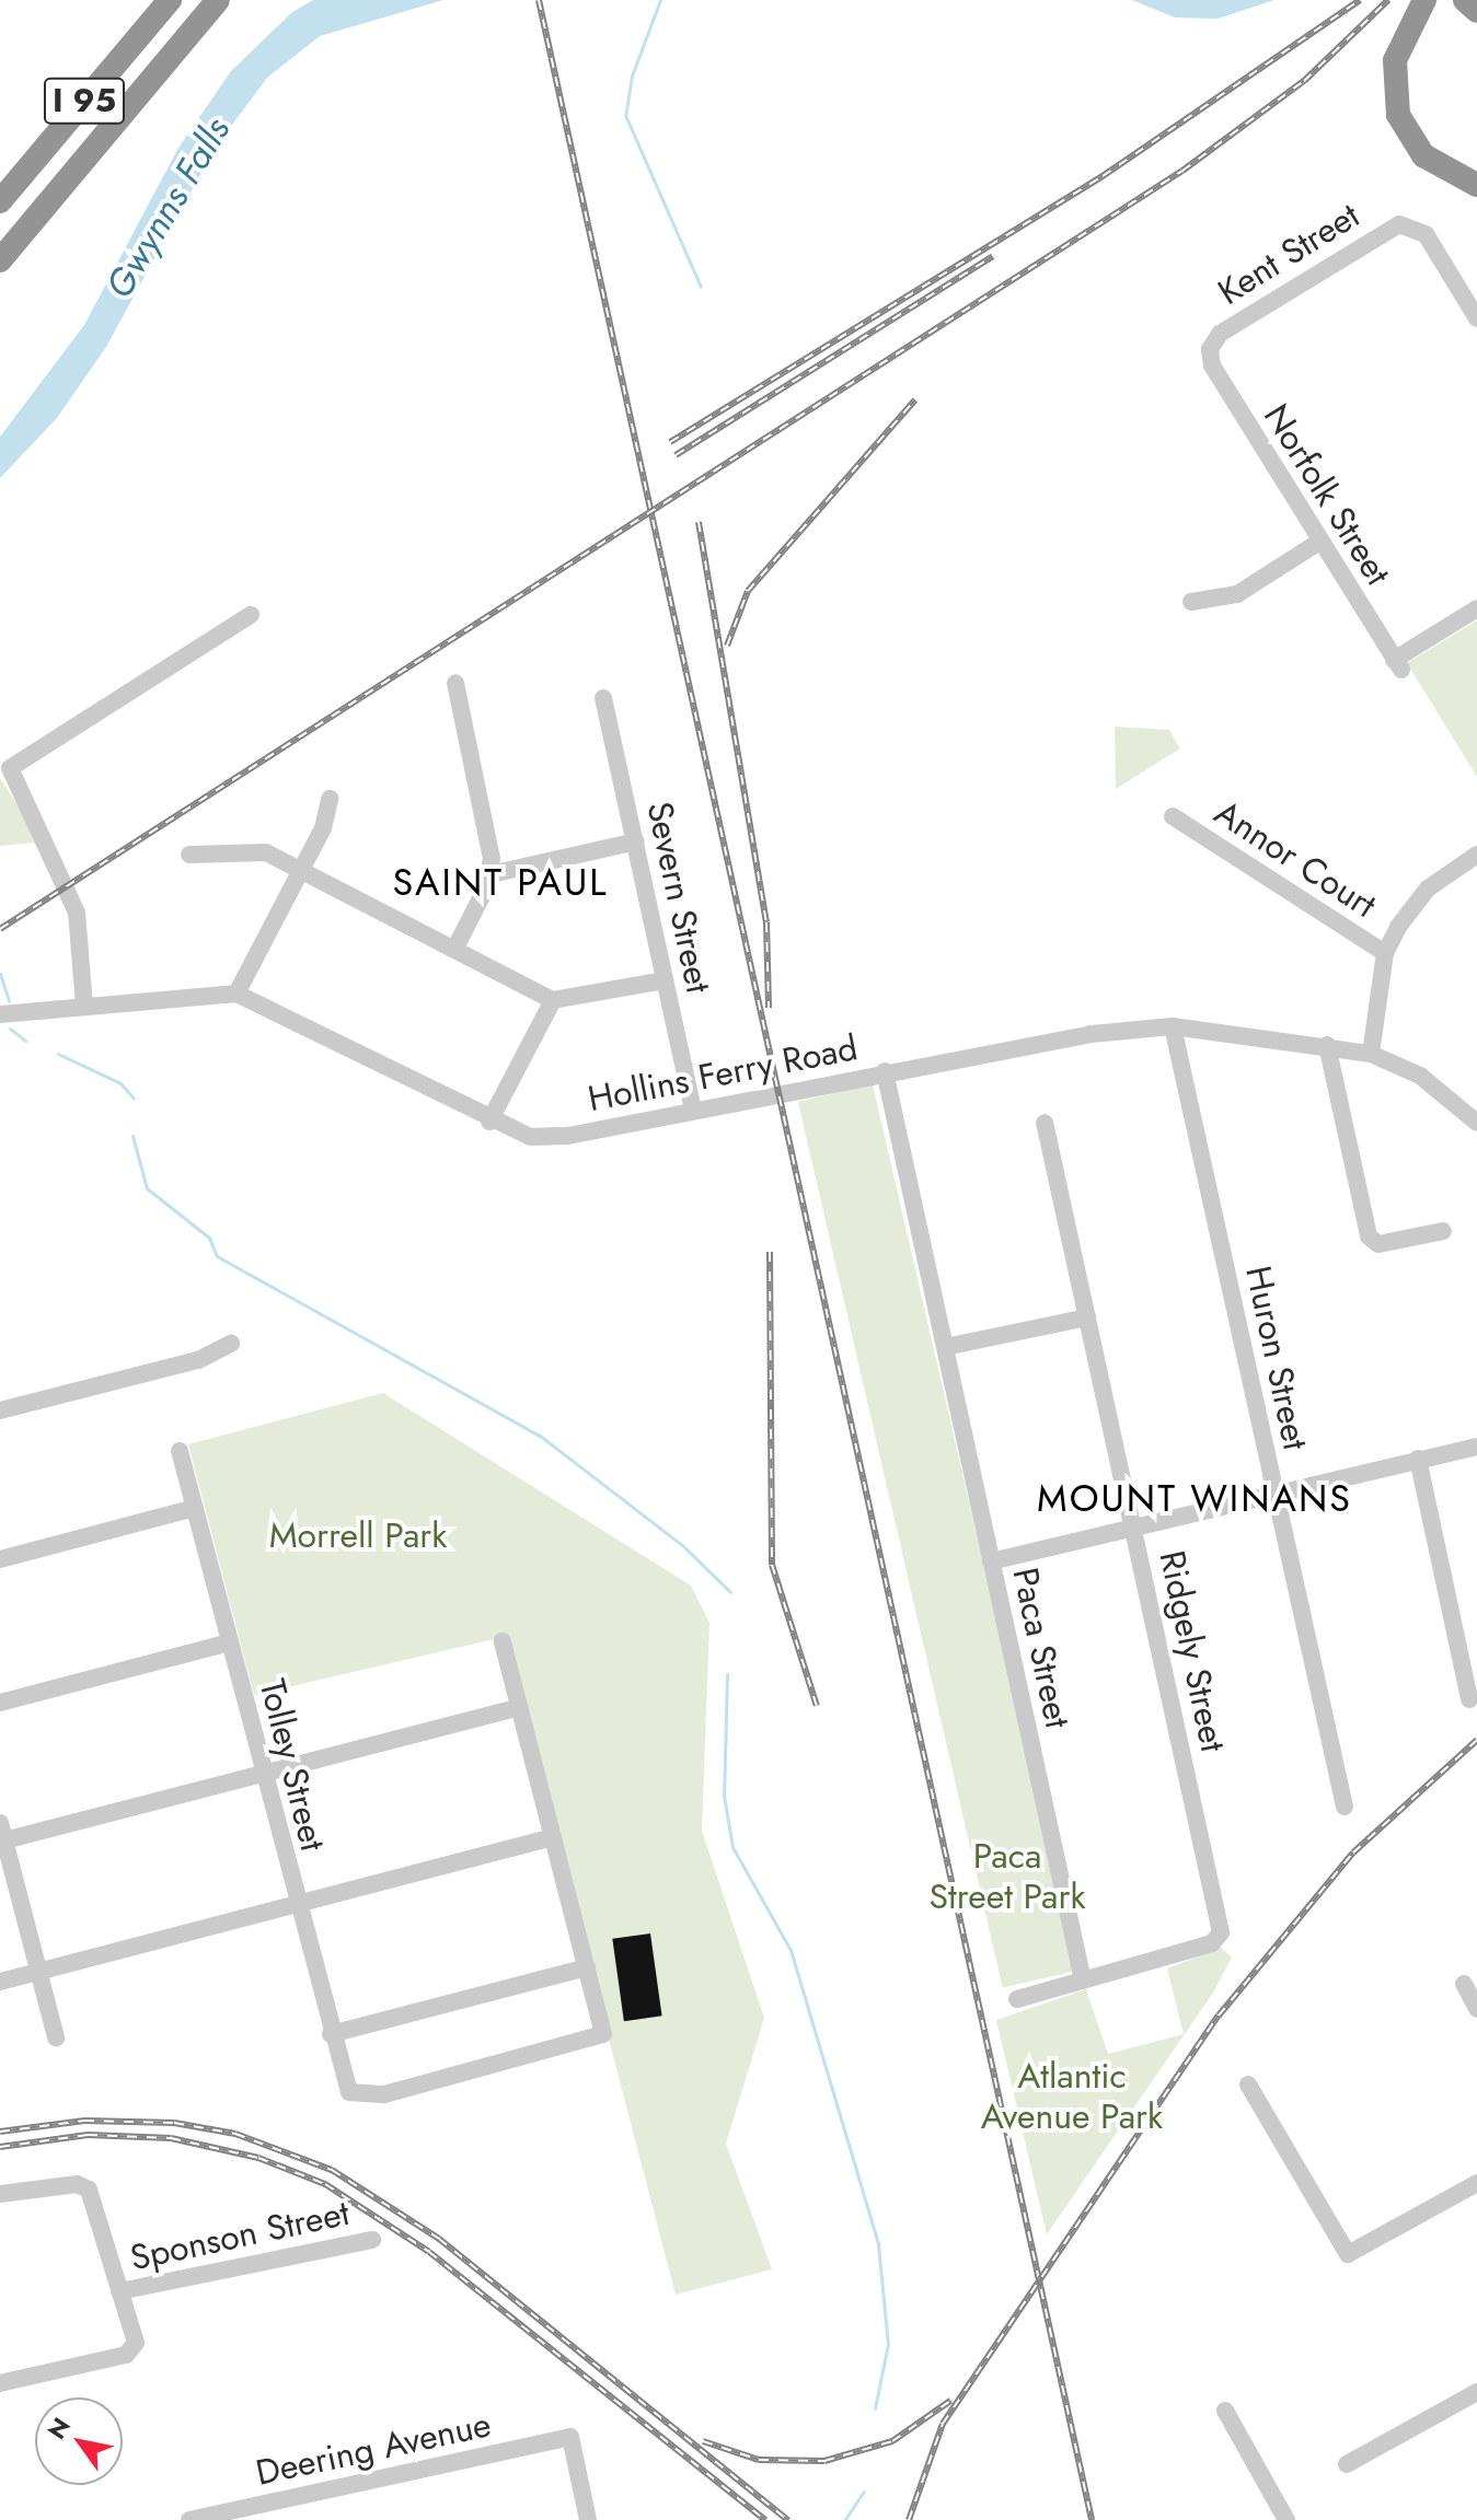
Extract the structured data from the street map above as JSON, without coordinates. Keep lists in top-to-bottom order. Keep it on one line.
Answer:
{"streets":{"highway":["I 95"],"street":["Kent Street","Norfolk Street","Annor Court","Severn Street","Hollins Ferry Road","Huron Street","Paca Street","Ridgely Street","Tolley Street","Sponson Street","Deering Avenue"]},"crossings":[["Kent Street","Norfolk Street"],["Severn Street","Hollins Ferry Road"],["Hollins Ferry Road","Huron Street"],["Hollins Ferry Road","Paca Street"],["Paca Street","Ridgely Street"]],"districts":["SAINT PAUL","MOUNT WINANS"],"water":["Gwynns Falls"],"parks":["Morrell Park","Paca Street Park","Atlantic Avenue Park"],"north":"top left"}
